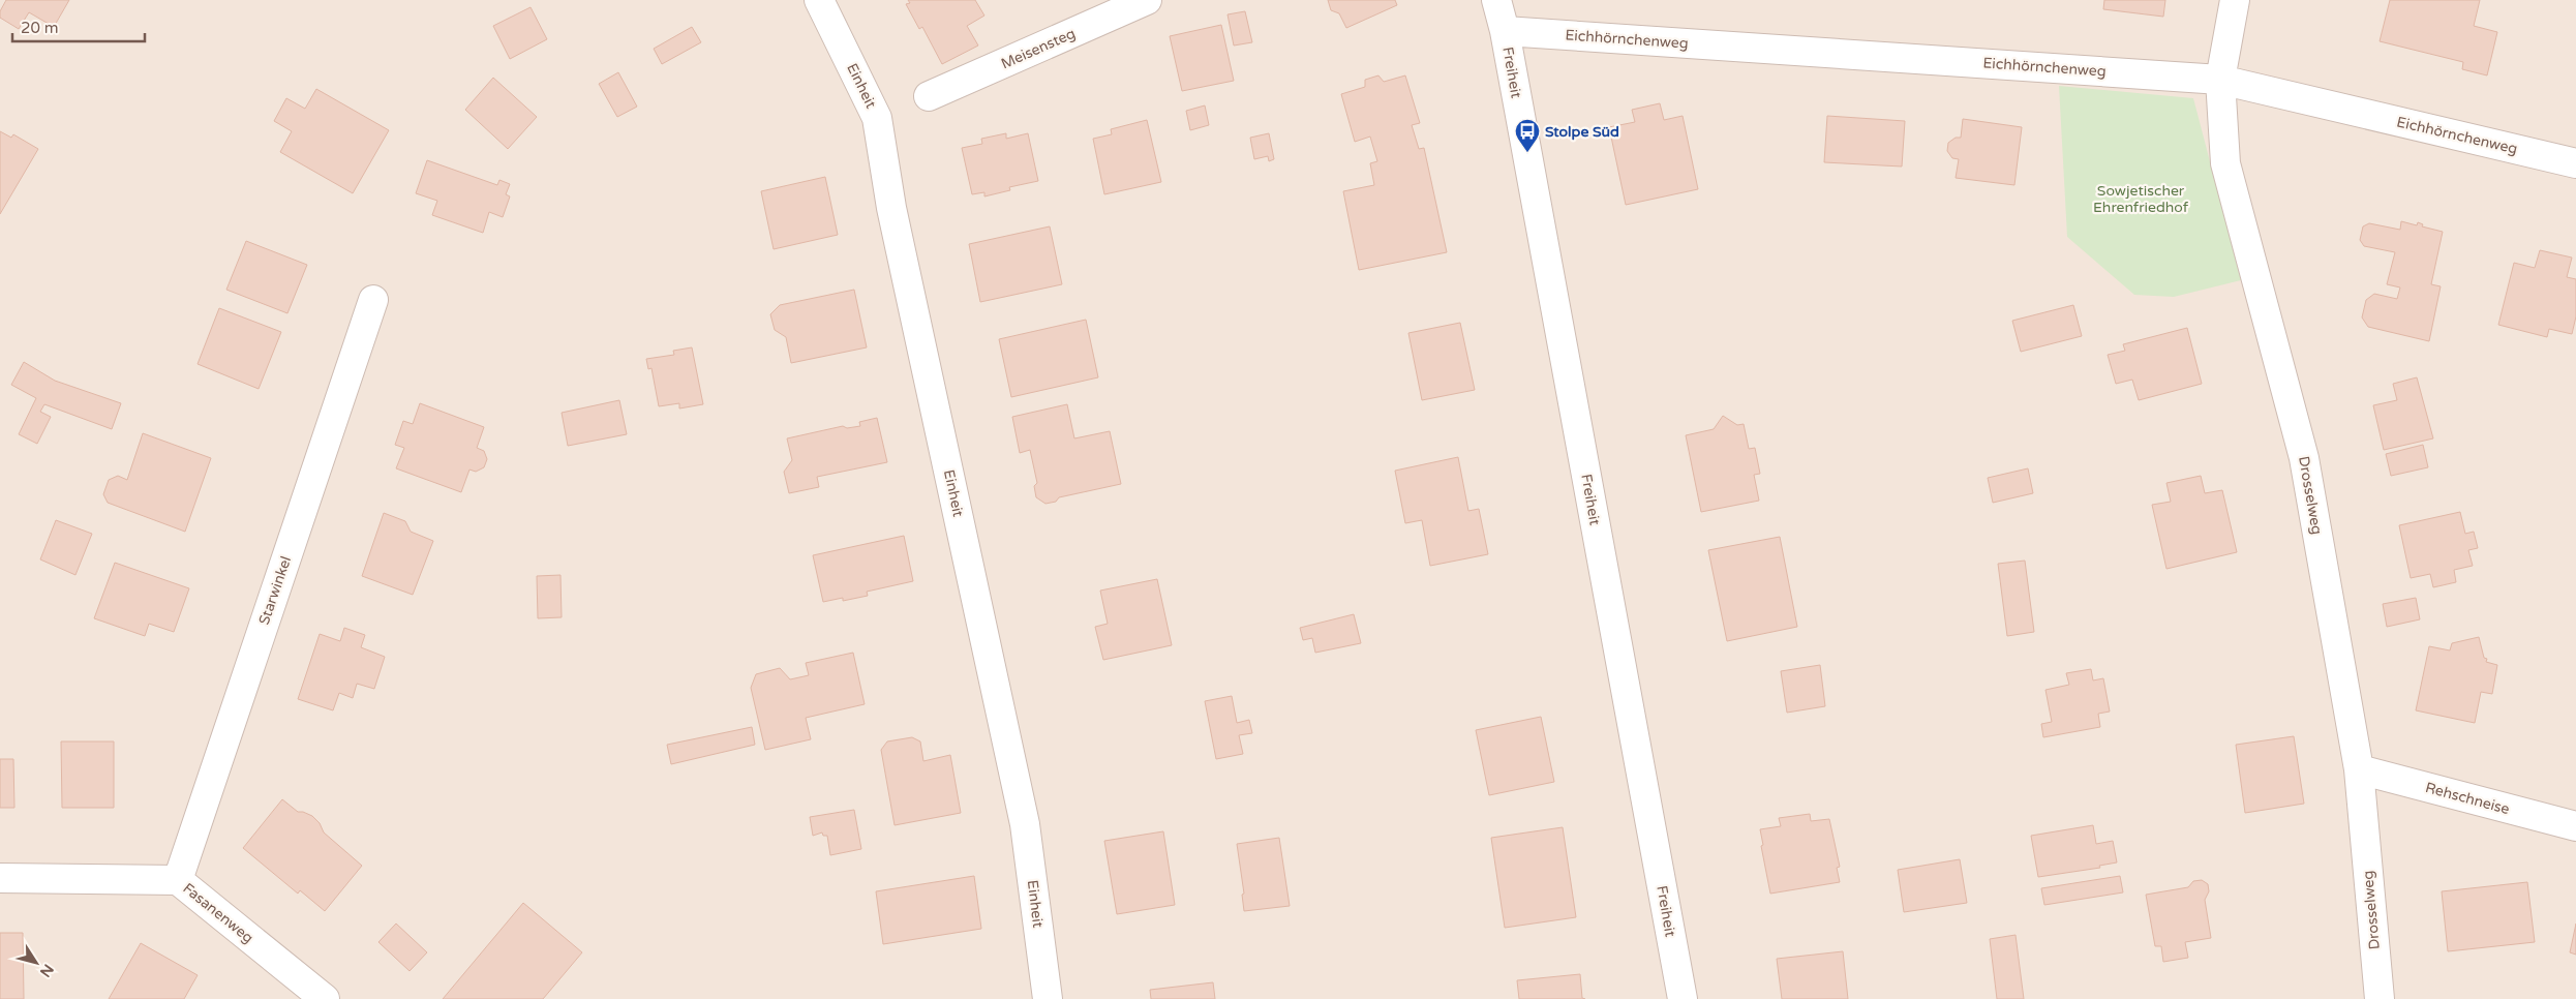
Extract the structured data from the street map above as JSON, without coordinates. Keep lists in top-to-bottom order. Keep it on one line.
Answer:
{"streets":{"street":["Eichhörnchenweg","Meisensteg","Freiheit","Einheit","Drosselweg","Starwinkel","Rehschneise","Fasanenweg"]},"crossings":[["Eichhörnchenweg","Freiheit"],["Eichhörnchenweg","Drosselweg"],["Drosselweg","Rehschneise"],["Starwinkel","Fasanenweg"]],"parks":["Sowjetischer Ehrenfriedhof"],"places":{"bus stop":["Stolpe Süd"]},"scale_bar":"20 m","north":"bottom right"}
